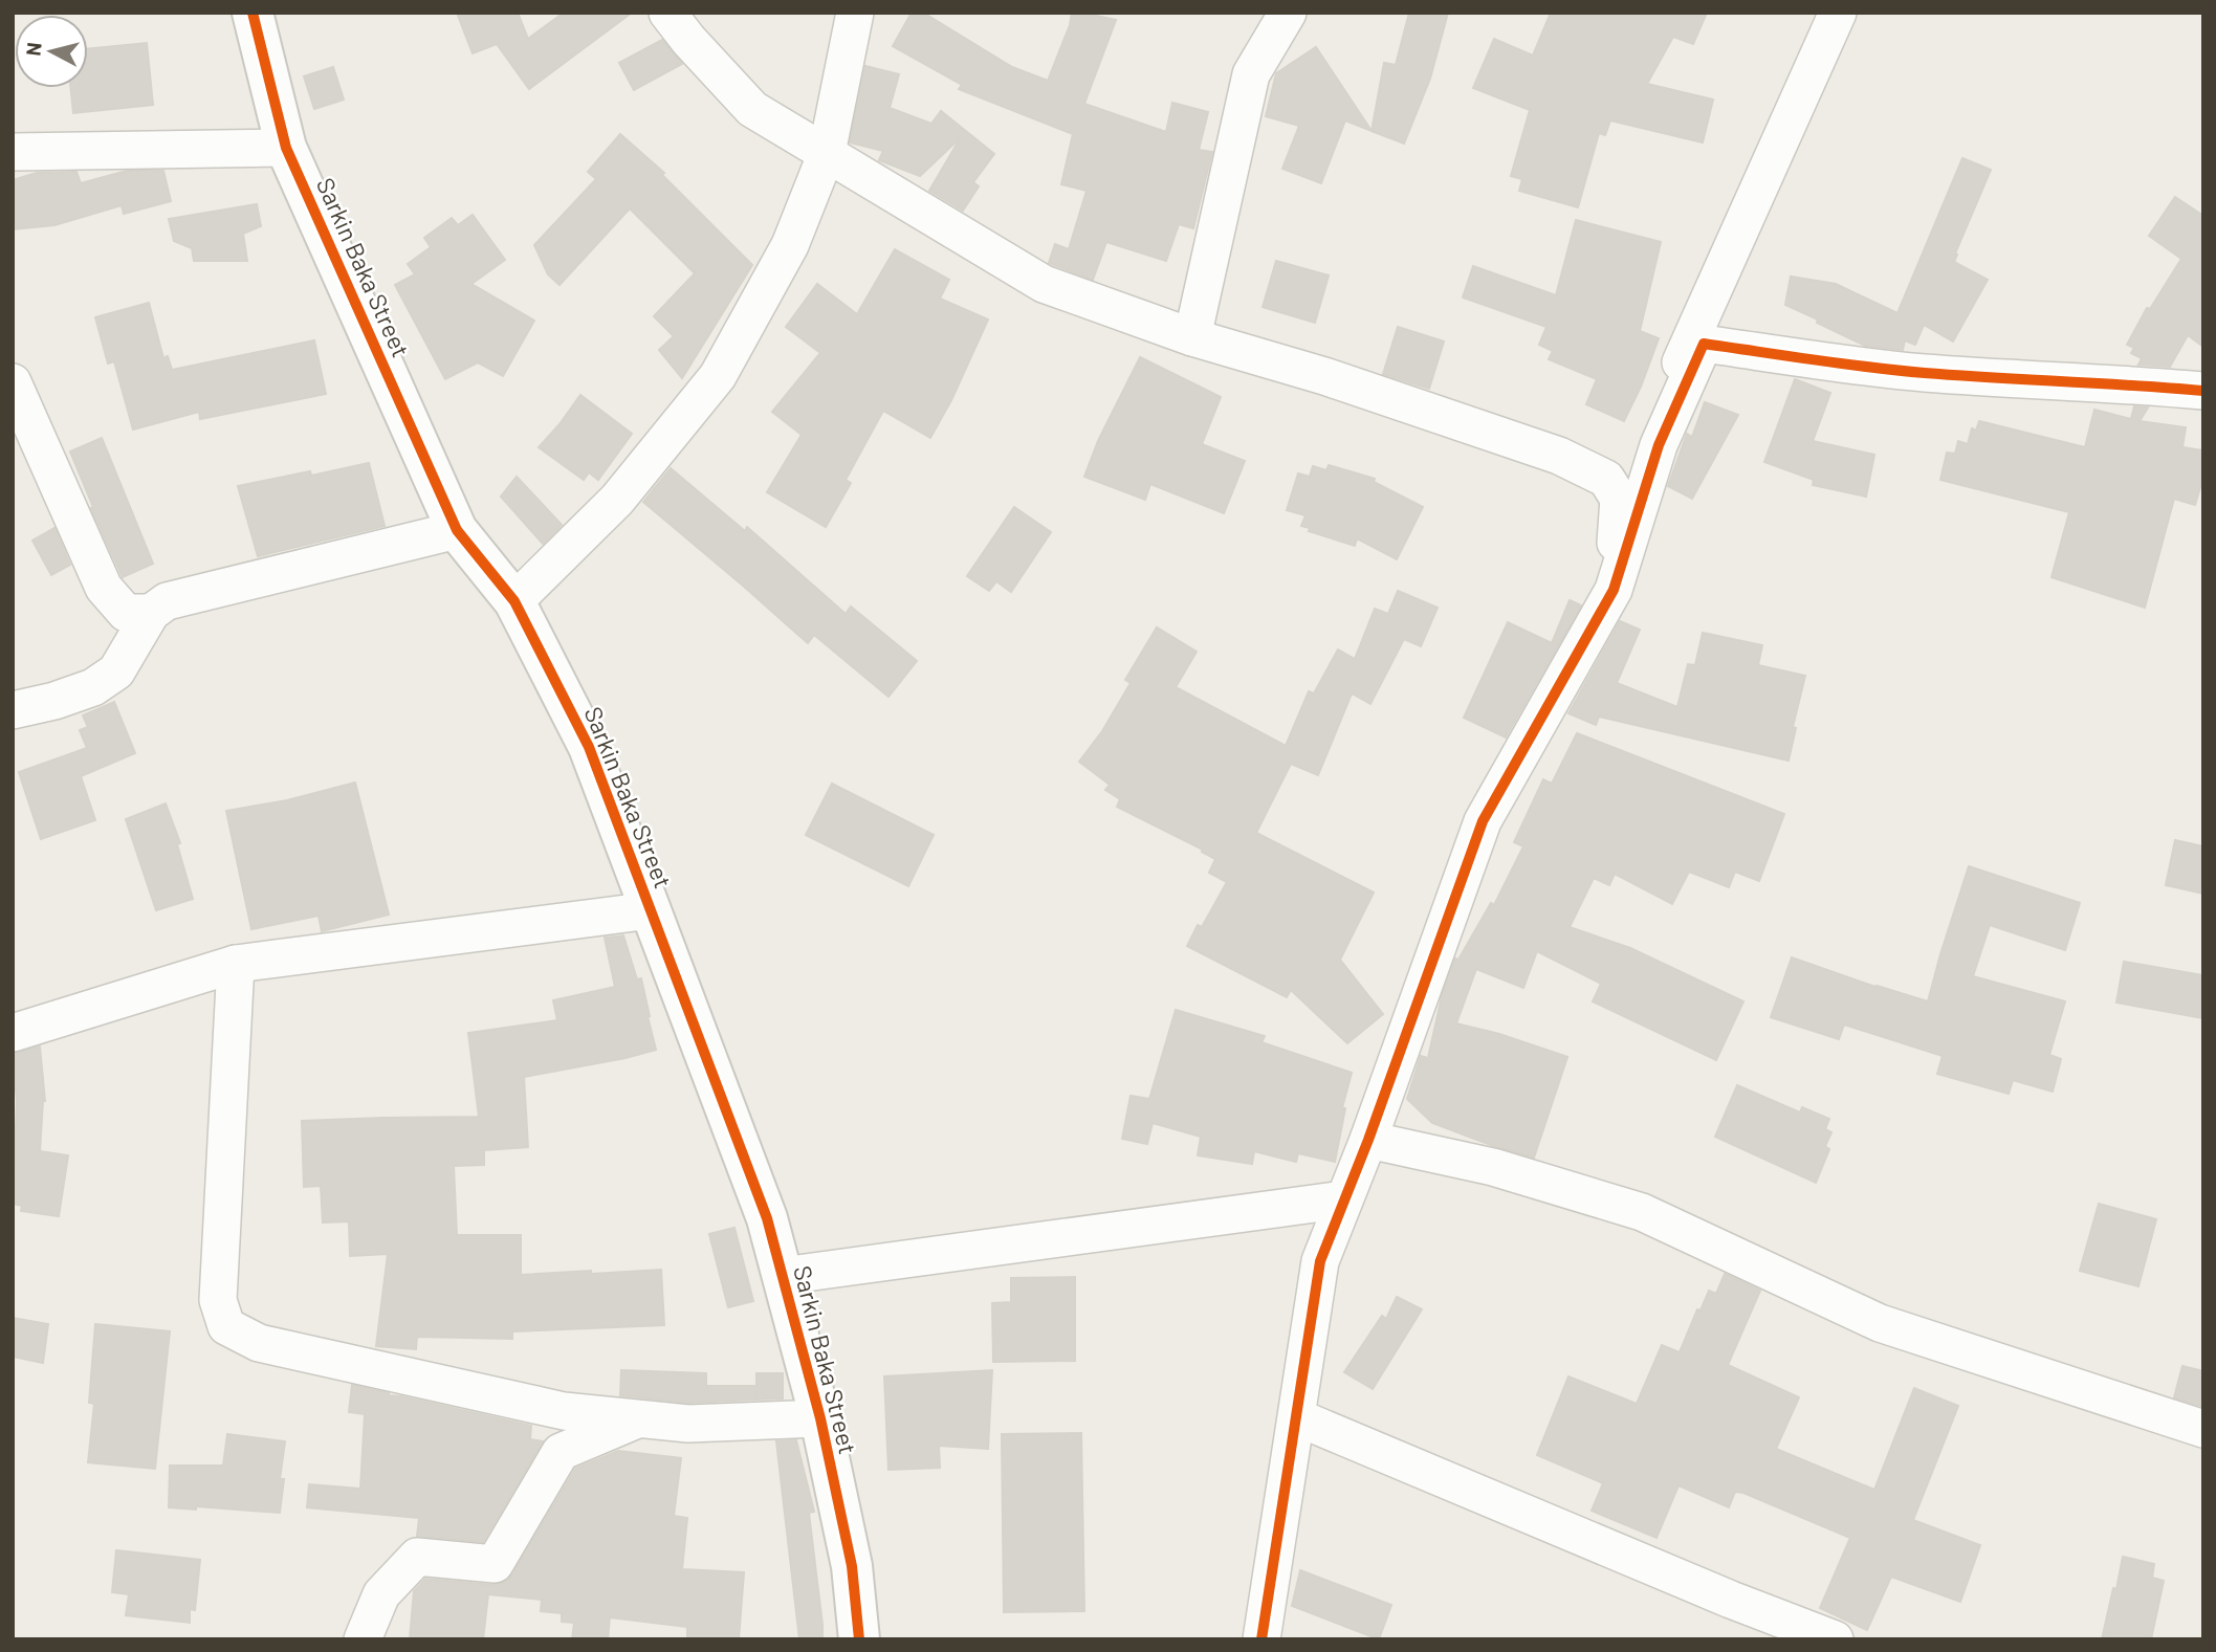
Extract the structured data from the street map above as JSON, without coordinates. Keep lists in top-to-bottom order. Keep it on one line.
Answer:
{"streets":{"street":["Sarkin Baka Street"]},"north":"left"}
